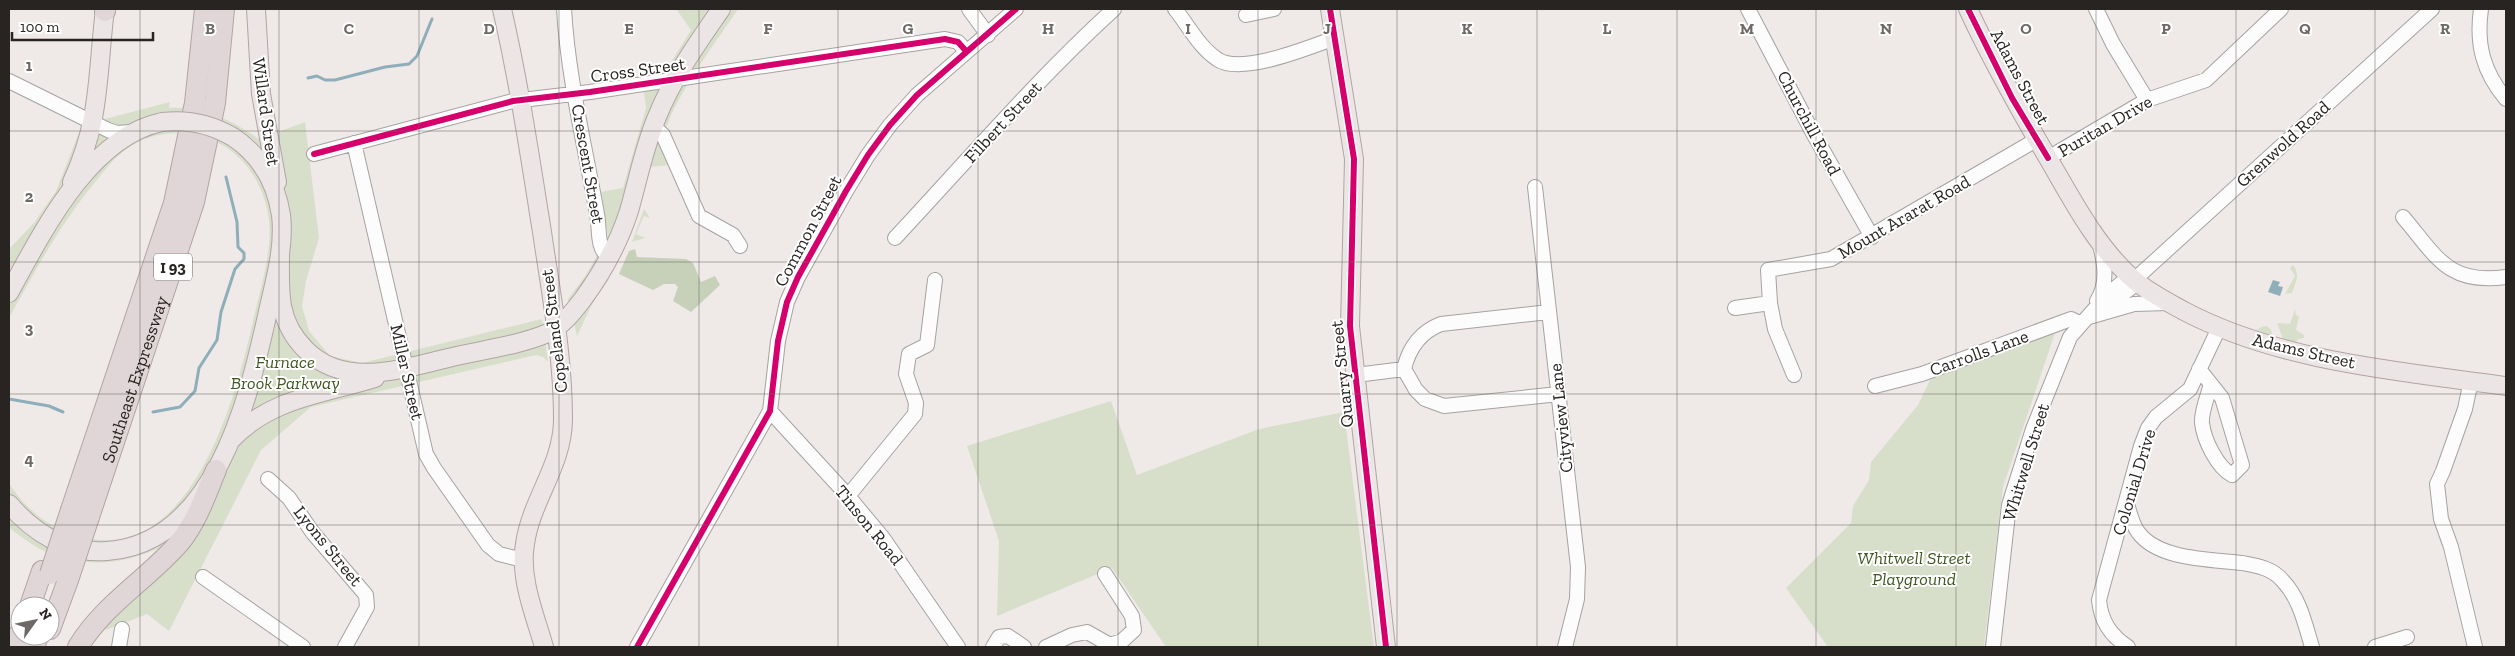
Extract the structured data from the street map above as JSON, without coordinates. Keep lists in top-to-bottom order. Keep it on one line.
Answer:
{"streets":{"highway":["I 93","Southeast Expressway"],"main road":["Adams Street","Willard Street","Copeland Street","Quarry Street"],"street":["Cross Street","Filbert Street","Churchill Road","Puritan Drive","Grenwold Road","Crescent Street","Mount Ararat Road","Common Street","Carrolls Lane","Miller Street","Cityview Lane","Whitwell Street","Colonial Drive","Tinson Road","Lyons Street"]},"crossings":[["Cross Street","Crescent Street"],["Cross Street","Common Street"],["Cross Street","Copeland Street"],["Cross Street","Miller Street"],["Adams Street","Puritan Drive"],["Adams Street","Grenwold Road"],["Adams Street","Mount Ararat Road"],["Adams Street","Carrolls Lane"],["Adams Street","Whitwell Street"],["Adams Street","Colonial Drive"],["Churchill Road","Mount Ararat Road"],["Grenwold Road","Whitwell Street"],["Common Street","Tinson Road"],["I 93","Southeast Expressway"],["Copeland Street","Miller Street"],["Carrolls Lane","Whitwell Street"]],"parks":["Furnace Brook Parkway","Whitwell Street Playground"],"scale_bar":"100 m","north":"top right","grid":{"columns":["B","C","D","E","F","G","H","I","J","K","L","M","N","O","P","Q","R"],"rows":["1","2","3","4"]}}
